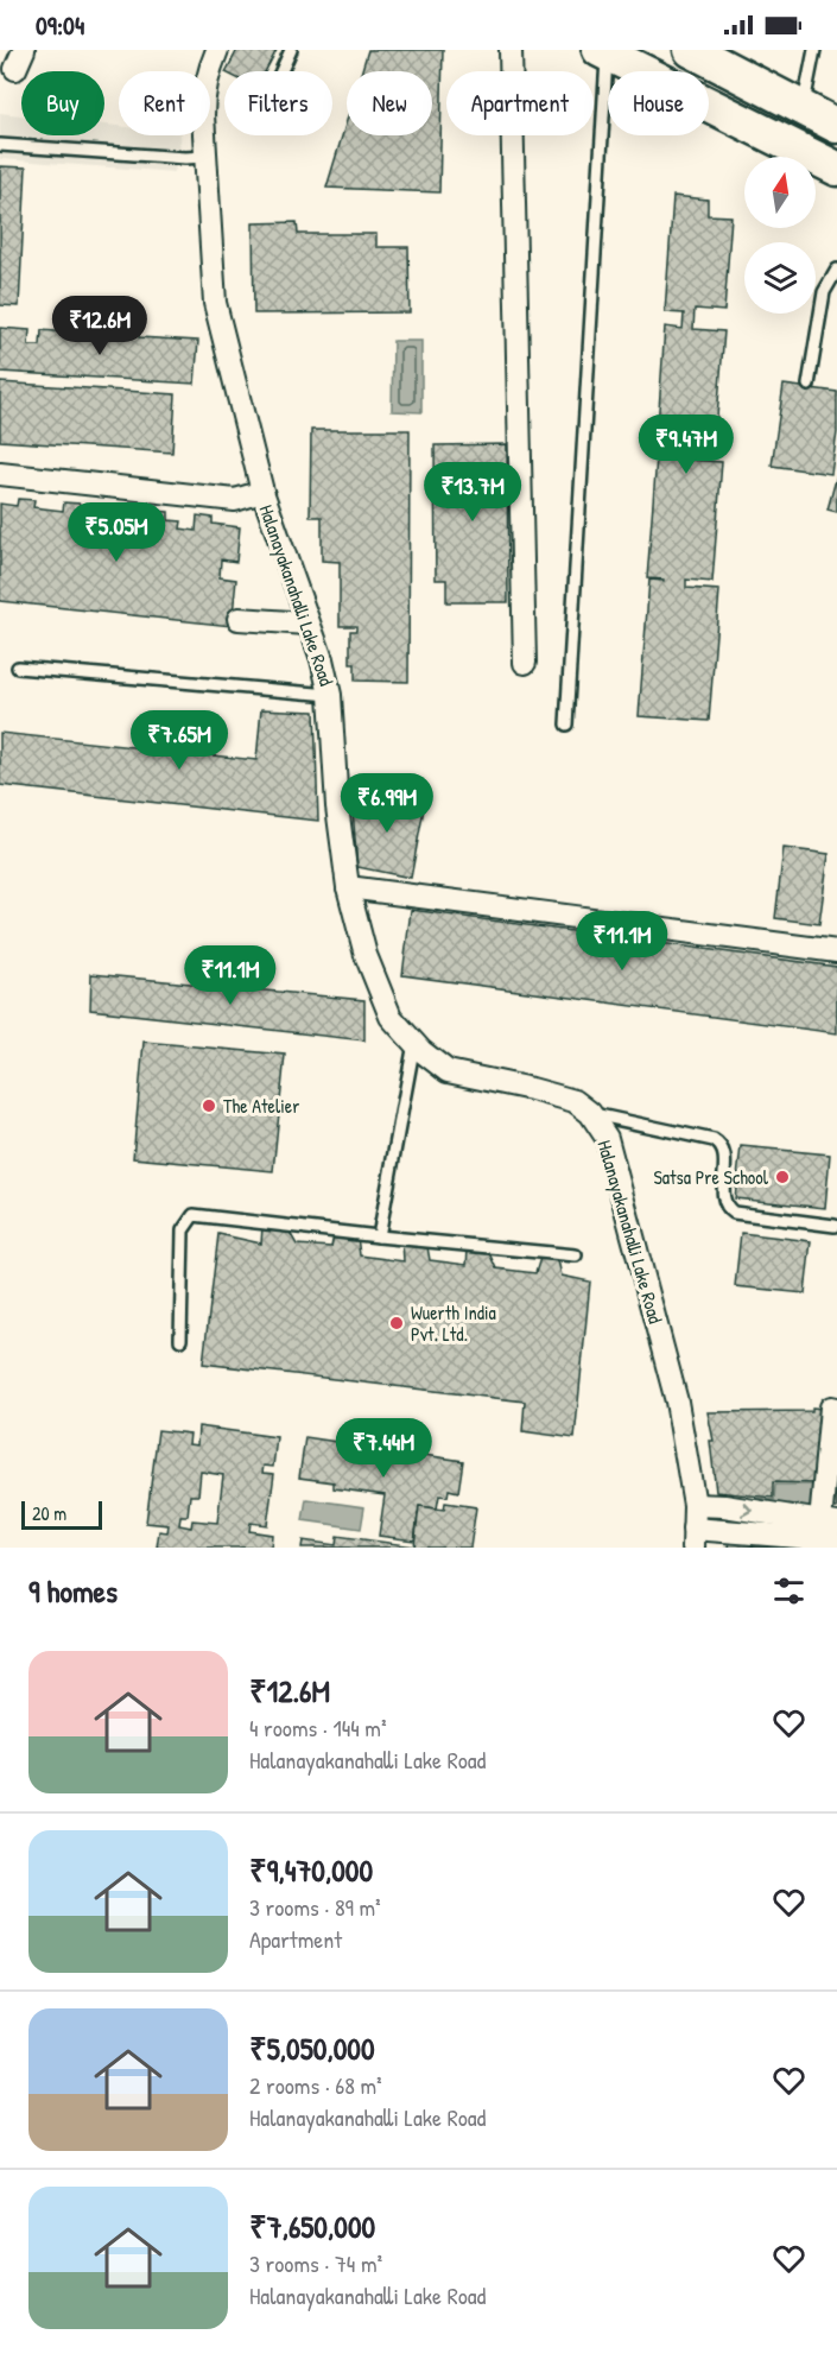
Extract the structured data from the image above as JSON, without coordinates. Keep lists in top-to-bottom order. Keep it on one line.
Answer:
{"streets":{"street":["Halanayakanahalli Lake Road"]},"places":["The Atelier","Satsa Pre School","Wuerth India Pvt. Ltd."],"scale_bar":"20 m","north":"top","page":{"status":"09:04","chip":["Buy","Rent","Filters","New","Apartment","House"],"price":["₹12.6M","₹9.47M","₹13.7M","₹5.05M","₹7.65M","₹6.99M","₹11.1M","₹11.1M","₹7.44M"],"scale":"20 m","heading":"9 homes","list":[{"name":"₹12.6M","note":"4 rooms · 144 m² · Halanayakanahalli Lake Road"},{"name":"₹9,470,000","note":"3 rooms · 89 m² · Apartment"},{"name":"₹5,050,000","note":"2 rooms · 68 m² · Halanayakanahalli Lake Road"},{"name":"₹7,650,000","note":"3 rooms · 74 m² · Halanayakanahalli Lake Road"}]}}
